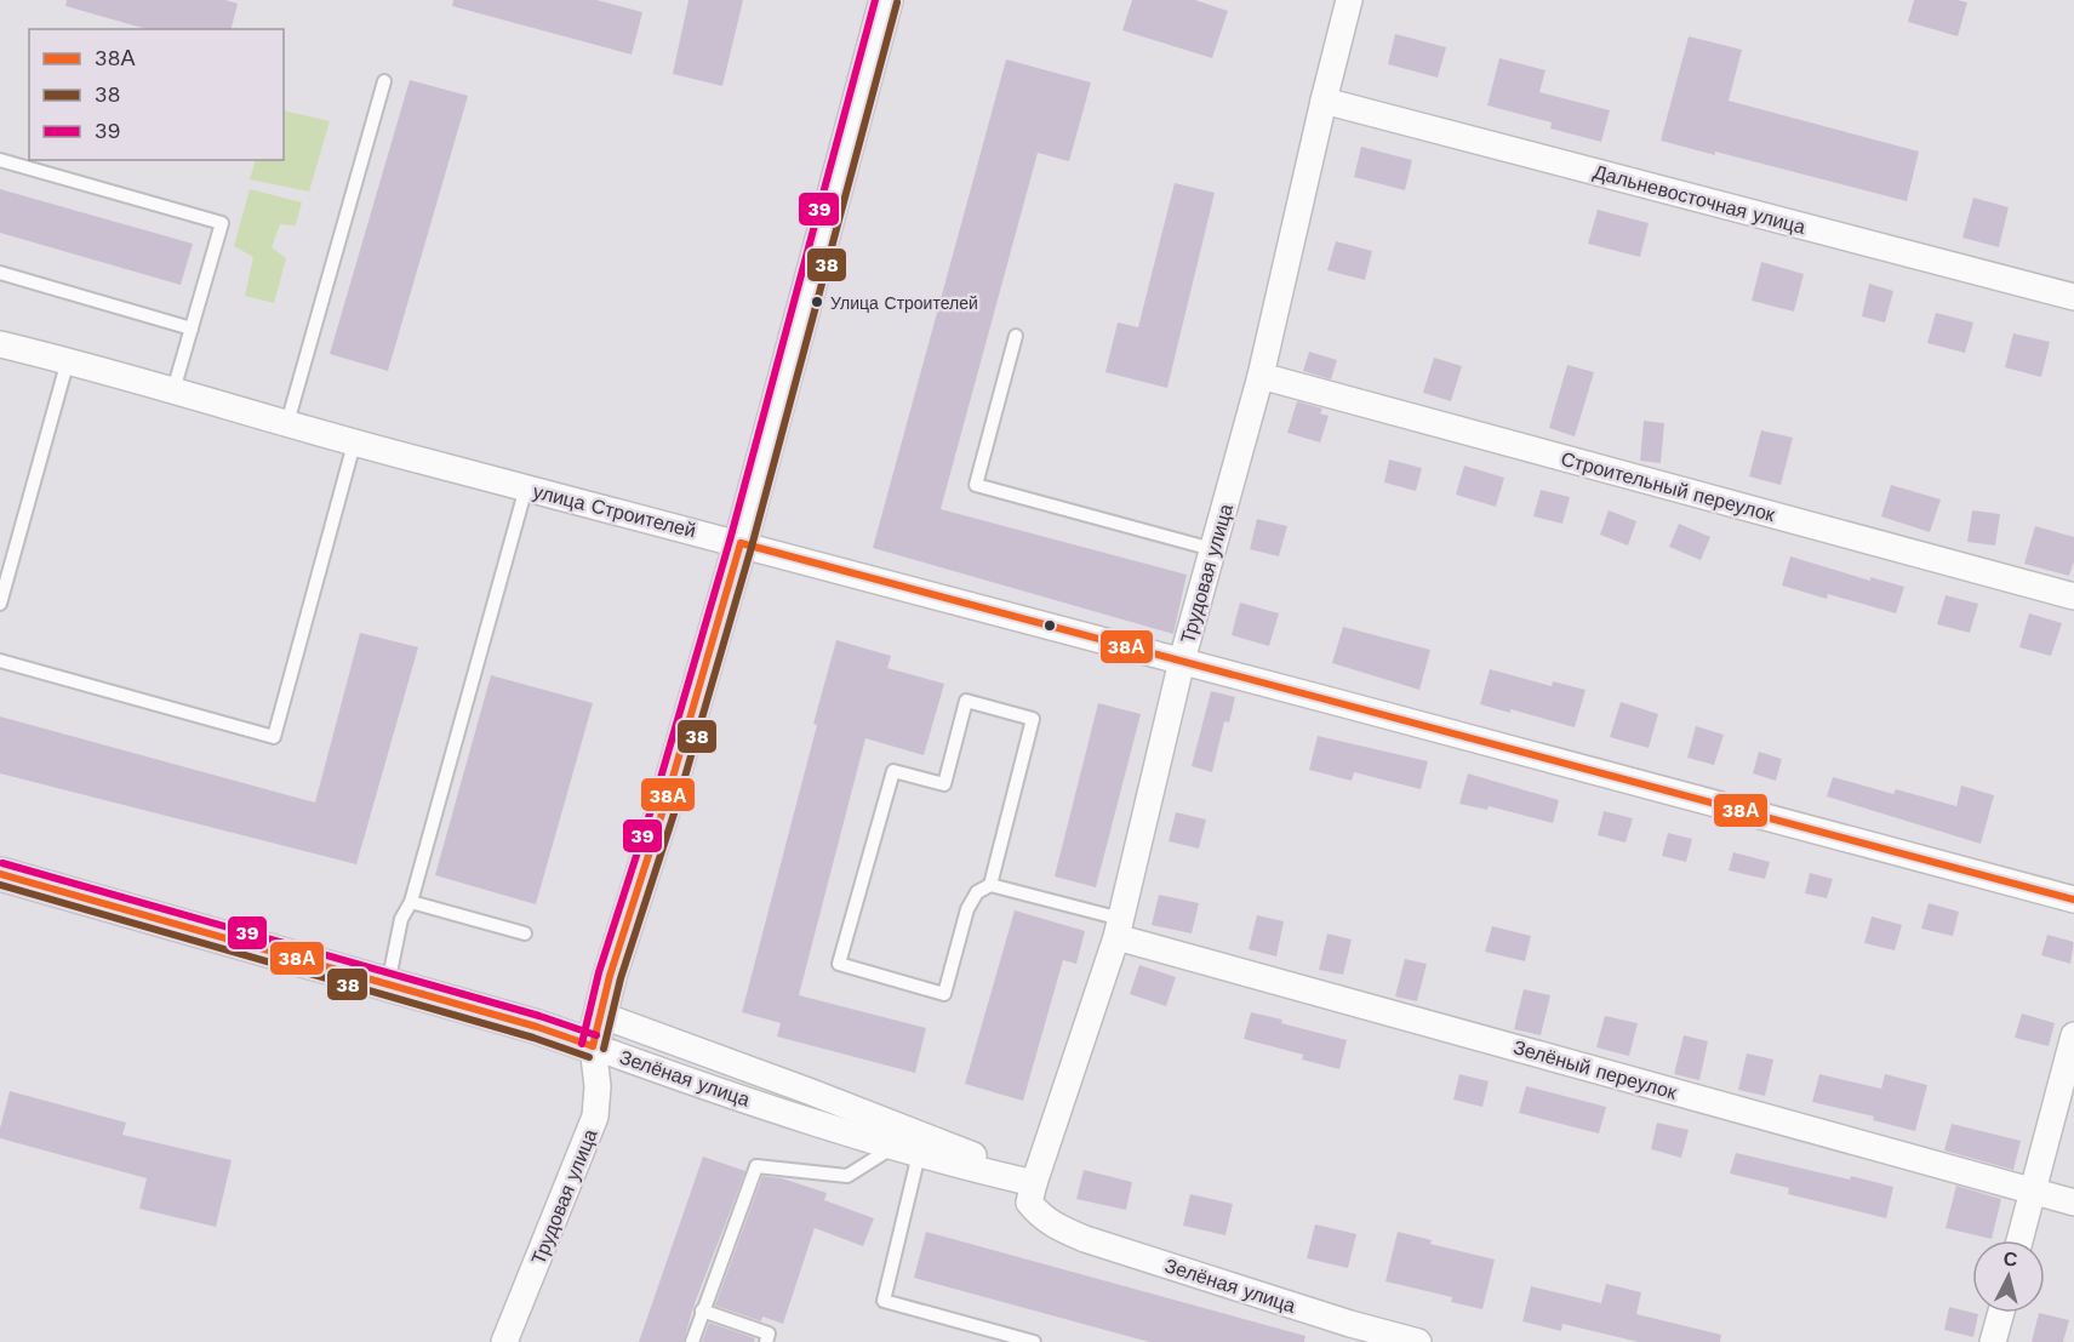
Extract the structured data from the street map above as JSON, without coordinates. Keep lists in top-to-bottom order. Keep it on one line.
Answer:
{"streets":{"street":["Дальневосточная улица","Строительный переулок","улица Строителей","Трудовая улица","Зелёный переулок","Зелёная улица"]},"crossings":[["Дальневосточная улица","Трудовая улица"],["Строительный переулок","Трудовая улица"],["улица Строителей","Трудовая улица"],["Трудовая улица","Зелёный переулок"],["Трудовая улица","Зелёная улица"]],"places":["Улица Строителей"],"lines":["transit line 39","transit line 38","transit line 38А"],"legend":["38А","38","39"],"north":"top"}
